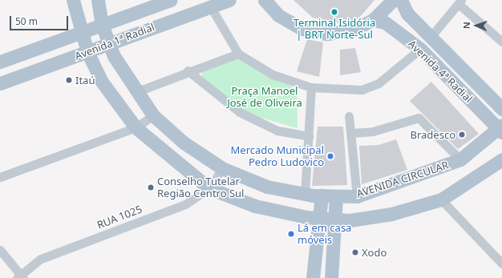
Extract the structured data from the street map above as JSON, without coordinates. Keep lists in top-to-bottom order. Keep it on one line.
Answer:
{"streets":{"main road":["Avenida 1ª Radial","Avenida 4ª Radial","AVENIDA CIRCULAR"],"street":["RUA 1025"]},"crossings":[["Avenida 1ª Radial","AVENIDA CIRCULAR"],["Avenida 4ª Radial","AVENIDA CIRCULAR"],["AVENIDA CIRCULAR","RUA 1025"]],"parks":["Praça Manoel José de Oliveira"],"places":["Terminal Isidória | BRT Norte-Sul","Itaú","Bradesco","Mercado Municipal Pedro Ludovico","Conselho Tutelar Região Centro Sul","Lá em casa móveis","Xodo"],"scale_bar":"50 m","north":"left"}
